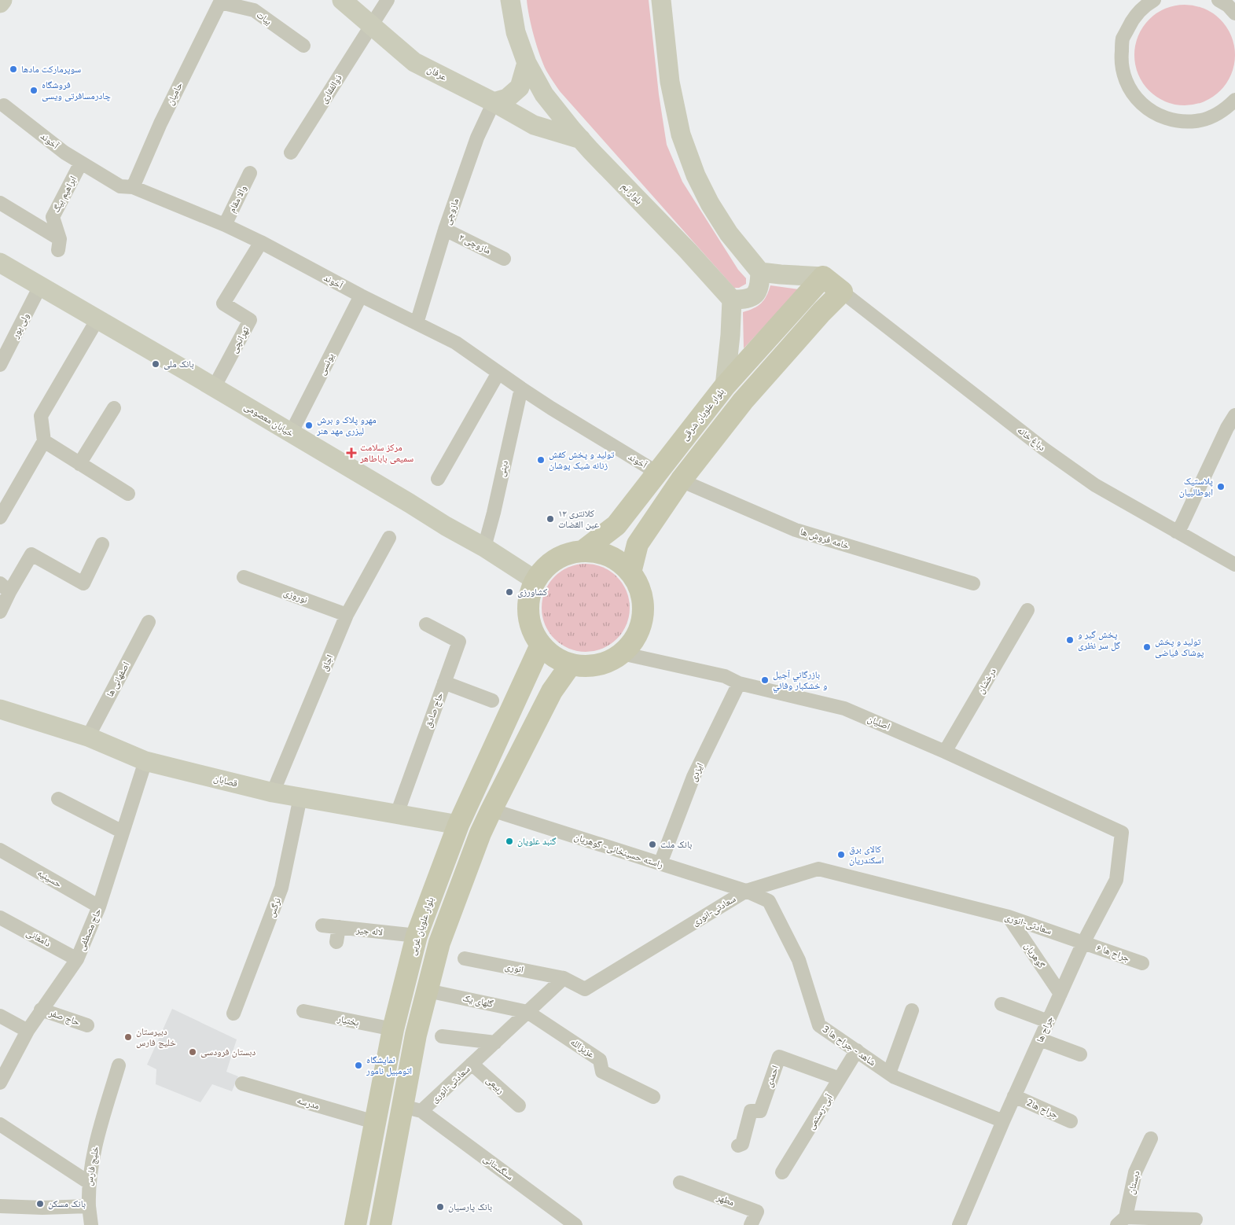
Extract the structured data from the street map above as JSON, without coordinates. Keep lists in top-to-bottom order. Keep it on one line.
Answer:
{"streets":{"main road":["عرفان","بلوار بَم","بلوار علویان شرقی","خیابان معصومی","قصابان","بلوار علویان غربی"],"street":["بیات","ذوالفقاری","حامیان","آخوند","ابراهیم بیگ","والا مقام","مازوچی","مازوچی ۲","ولی پور","تهرانچی","یونسی","دباغ خانه","دینی","خامه فروش ها","نوروزی","اجاق","اصفهانی ها","درخشان","حاج صادق","اصلیان","ایزدی","راسته حسینخانی- گوهریان","حسینیه","نرگس","سعادتی-انوری","حاج مصطفی","لاله جیر","دامغانی","جراح ها ۶","گوهریان","انوری","گلهای یک","حاج صفر","بختیار","جراح ها","شاهد - جراح ها 3","عزیزالله","احمدی","ربیعی","مدرسه","جراح ها2","آبی-رستمی","خلیج فارس","سنگستانی","دبستان","مطهر"]},"crossings":[["بیات","حامیان"],["عرفان","ذوالفقاری"],["عرفان","بلوار بَم"],["عرفان","مازوچی"],["حامیان","آخوند"],["آخوند","ابراهیم بیگ"],["آخوند","والا مقام"],["آخوند","مازوچی"],["آخوند","تهرانچی"],["آخوند","یونسی"],["آخوند","بلوار علویان شرقی"],["آخوند","دینی"],["مازوچی","مازوچی ۲"],["ولی پور","خیابان معصومی"],["تهرانچی","خیابان معصومی"],["یونسی","خیابان معصومی"],["بلوار علویان شرقی","خیابان معصومی"],["بلوار علویان شرقی","اصلیان"],["بلوار علویان شرقی","بلوار علویان غربی"],["خیابان معصومی","دینی"],["خیابان معصومی","اصلیان"],["خیابان معصومی","بلوار علویان غربی"],["نوروزی","اجاق"],["اجاق","قصابان"],["اصفهانی ها","قصابان"],["درخشان","اصلیان"],["حاج صادق","قصابان"],["اصلیان","ایزدی"],["اصلیان","بلوار علویان غربی"],["اصلیان","جراح ها"],["ایزدی","راسته حسینخانی- گوهریان"],["قصابان","نرگس"],["قصابان","بلوار علویان غربی"],["قصابان","حاج مصطفی"],["راسته حسینخانی- گوهریان","سعادتی-انوری"],["راسته حسینخانی- گوهریان","شاهد - جراح ها 3"],["حسینیه","حاج مصطفی"],["سعادتی-انوری","جراح ها ۶"],["سعادتی-انوری","گوهریان"],["سعادتی-انوری","انوری"],["سعادتی-انوری","گلهای یک"],["سعادتی-انوری","جراح ها"],["سعادتی-انوری","شاهد - جراح ها 3"],["سعادتی-انوری","عزیزالله"],["سعادتی-انوری","ربیعی"],["سعادتی-انوری","سنگستانی"],["بلوار علویان غربی","لاله جیر"],["بلوار علویان غربی","بختیار"],["بلوار علویان غربی","مدرسه"],["حاج مصطفی","دامغانی"],["حاج مصطفی","حاج صفر"],["جراح ها ۶","جراح ها"],["گوهریان","جراح ها"],["گلهای یک","عزیزالله"],["جراح ها","شاهد - جراح ها 3"],["جراح ها","جراح ها2"],["شاهد - جراح ها 3","آبی-رستمی"],["احمدی","آبی-رستمی"]],"places":{"other":["سوپرمارکت مادها","فروشگاه چادرمسافرتی ویسی","بانک ملی","مهرو پلاک و برش لیزری مهد هنر","تولید و پخش کفش زنانه شیک پوشان","پلاستیک ابوطالبیان","کلانتری ۱۳ عین القضات","کشاورزی","پخش گیر و گل سر نظری","تولید و پخش پوشاک فیاضی","بازرگاني آجيل و خشكبار وفائي","گنبد علویان","بانک ملت","کالای برق اسکندریان","دبیرستان خلیج فارس","دبستان فرودسی","نمایشگاه اتومبیل نامور","بانک مسکن","بانک پارسیان"],"health":["مرکز سلامت سمیعی باباطاهر"]}}
